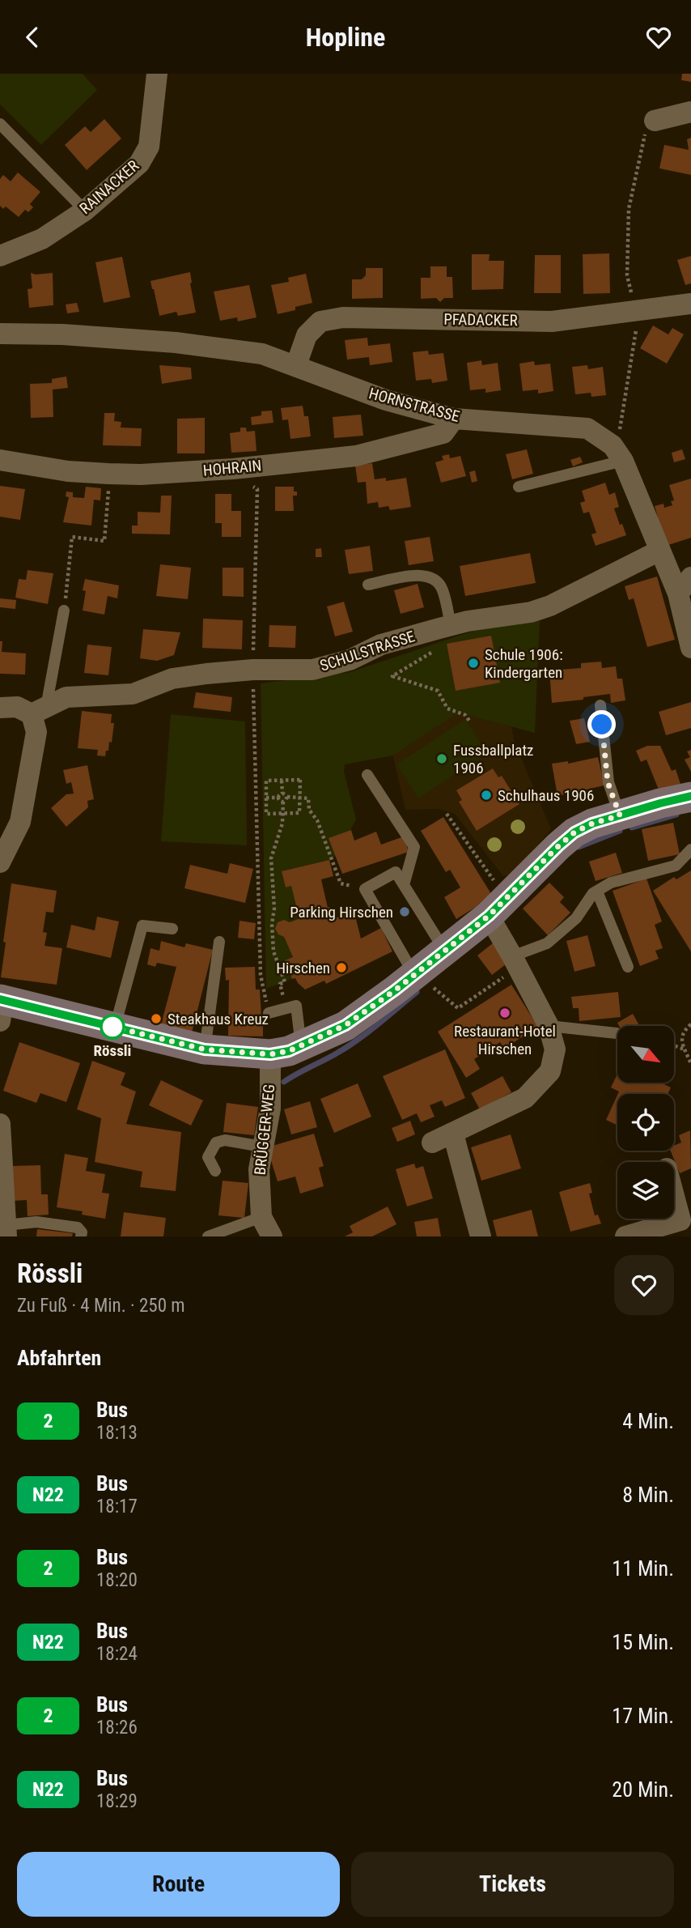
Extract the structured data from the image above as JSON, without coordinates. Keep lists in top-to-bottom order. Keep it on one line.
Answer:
{"streets":{"street":["RAINACKER","PFADACKER","HORNSTRASSE","HOHRAIN","SCHULSTRASSE","BRÜGGER-WEG"]},"crossings":[["PFADACKER","HORNSTRASSE"],["HORNSTRASSE","HOHRAIN"]],"places":["Schule 1906: Kindergarten","Fussballplatz 1906","Schulhaus 1906","Parking Hirschen","Hirschen","Restaurant-Hotel Hirschen","Steakhaus Kreuz","Rössli"],"lines":["bus line 2"],"north":"bottom right","page":{"header":"Hopline","heading":[["Rössli","Zu Fuß · 4 Min. · 250 m"],"Abfahrten"],"list":[{"mark":"2","name":"Bus","note":"18:13","value":"4 Min."},{"mark":"N22","name":"Bus","note":"18:17","value":"8 Min."},{"mark":"2","name":"Bus","note":"18:20","value":"11 Min."},{"mark":"N22","name":"Bus","note":"18:24","value":"15 Min."},{"mark":"2","name":"Bus","note":"18:26","value":"17 Min."},{"mark":"N22","name":"Bus","note":"18:29","value":"20 Min."}],"buttons":["Route","Tickets"]}}
